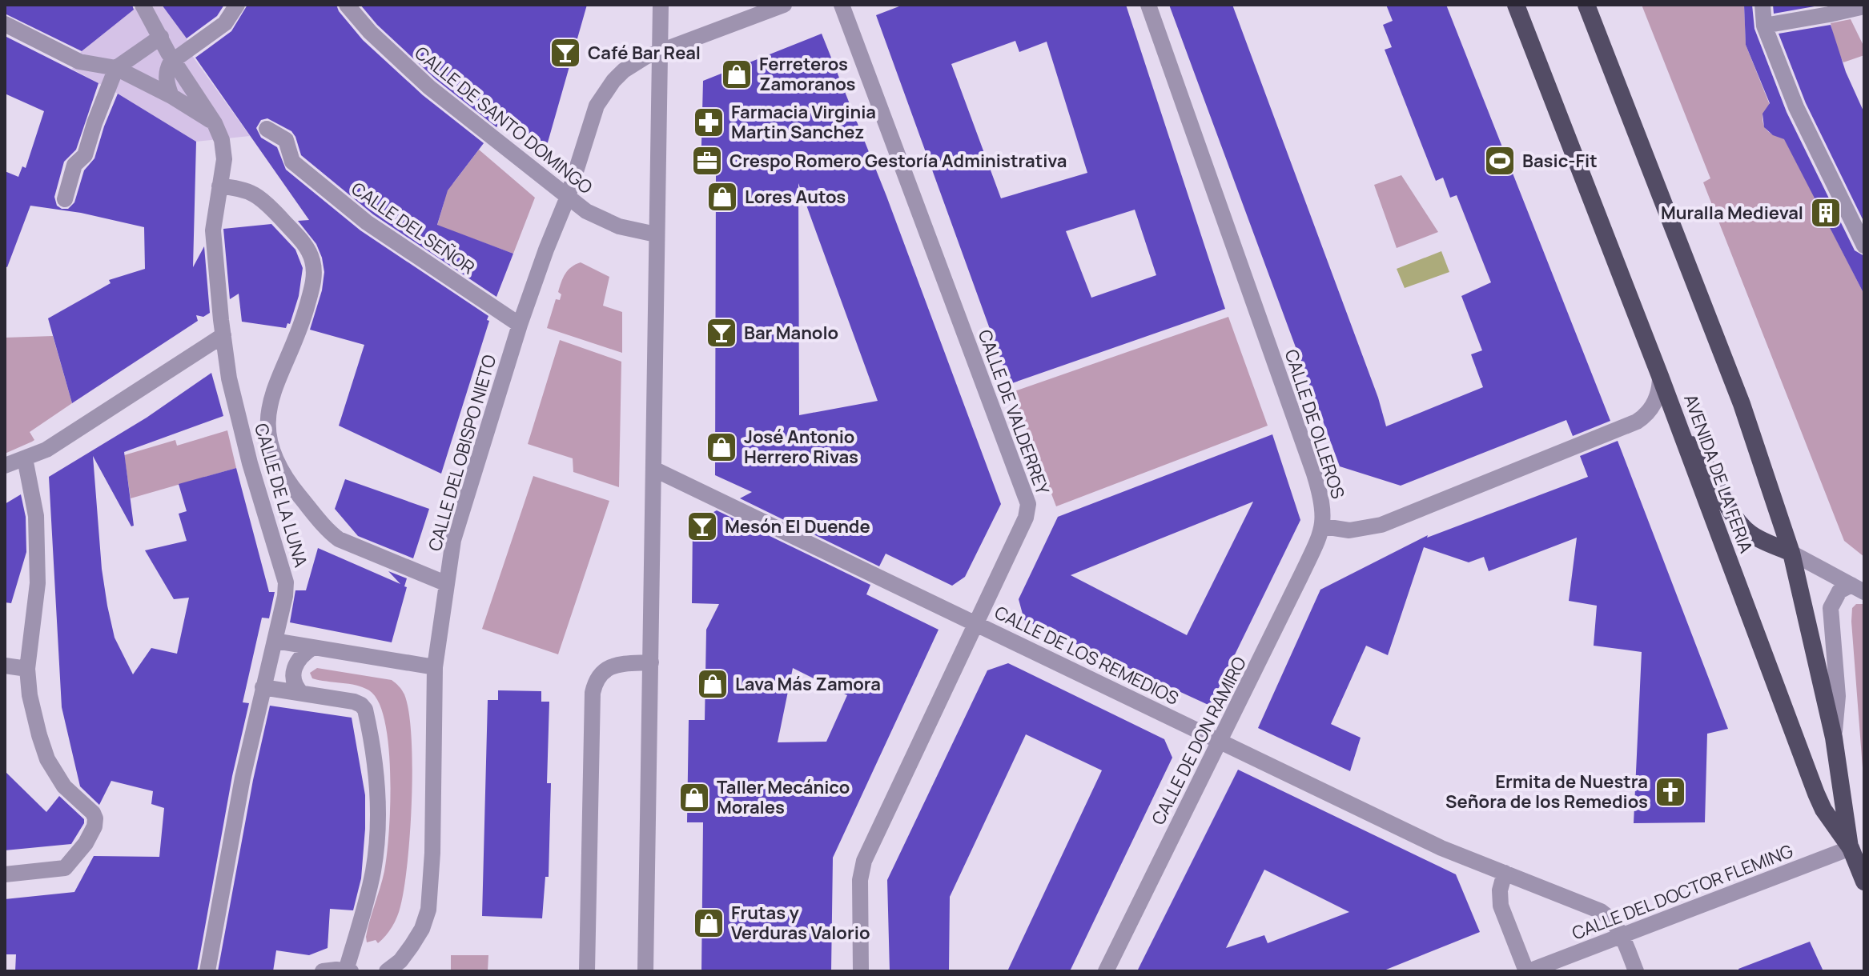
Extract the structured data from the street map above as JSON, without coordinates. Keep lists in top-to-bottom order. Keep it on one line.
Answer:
{"streets":{"highway":["AVENIDA DE LA FERIA"],"street":["CALLE DE SANTO DOMINGO","CALLE DEL SEÑOR","CALLE DE VALDERREY","CALLE DE OLLEROS","CALLE DEL OBISPO NIETO","CALLE DE LA LUNA","CALLE DE LOS REMEDIOS","CALLE DE DON RAMIRO","CALLE DEL DOCTOR FLEMING"]},"crossings":[["CALLE DE SANTO DOMINGO","CALLE DEL OBISPO NIETO"],["CALLE DEL SEÑOR","CALLE DEL OBISPO NIETO"],["CALLE DE VALDERREY","CALLE DE LOS REMEDIOS"],["CALLE DE OLLEROS","AVENIDA DE LA FERIA"],["CALLE DE OLLEROS","CALLE DE DON RAMIRO"],["AVENIDA DE LA FERIA","CALLE DEL DOCTOR FLEMING"],["CALLE DE LOS REMEDIOS","CALLE DE DON RAMIRO"],["CALLE DE LOS REMEDIOS","CALLE DEL DOCTOR FLEMING"]],"places":{"bar":["Café Bar Real","Bar Manolo","Mesón El Duende"],"shop":["Ferreteros Zamoranos","Lores Autos","José Antonio Herrero Rivas","Lava Más Zamora","Taller Mecánico Morales","Frutas y Verduras Valorio"],"pharmacy":["Farmacia Virginia Martin Sanchez"],"office":["Crespo Romero Gestoría Administrativa"],"sports":["Basic-Fit"],"building":["Muralla Medieval"],"church":["Ermita de Nuestra Señora de los Remedios"]}}
